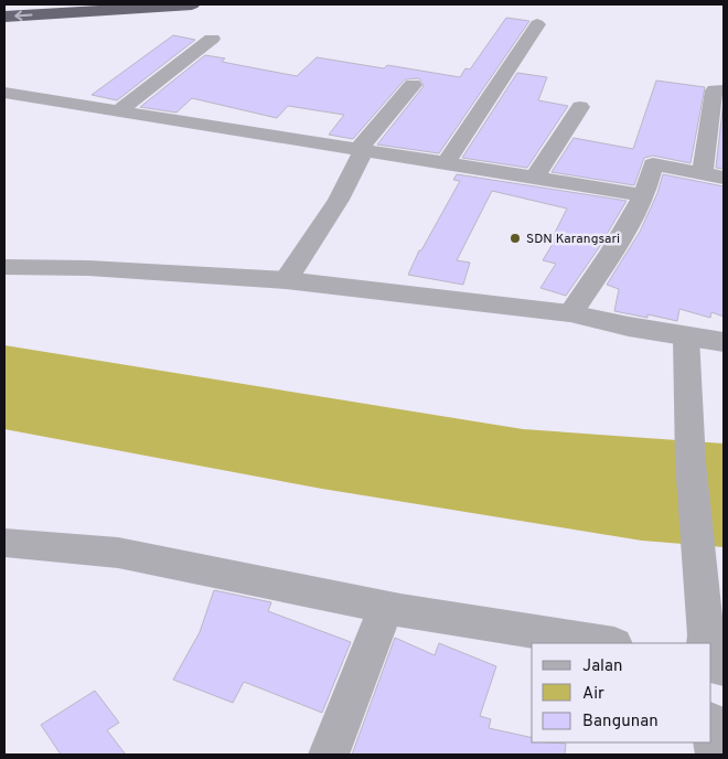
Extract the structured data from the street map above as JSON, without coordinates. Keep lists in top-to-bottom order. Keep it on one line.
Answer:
{"places":["SDN Karangsari"],"legend":["Jalan","Air","Bangunan"]}
